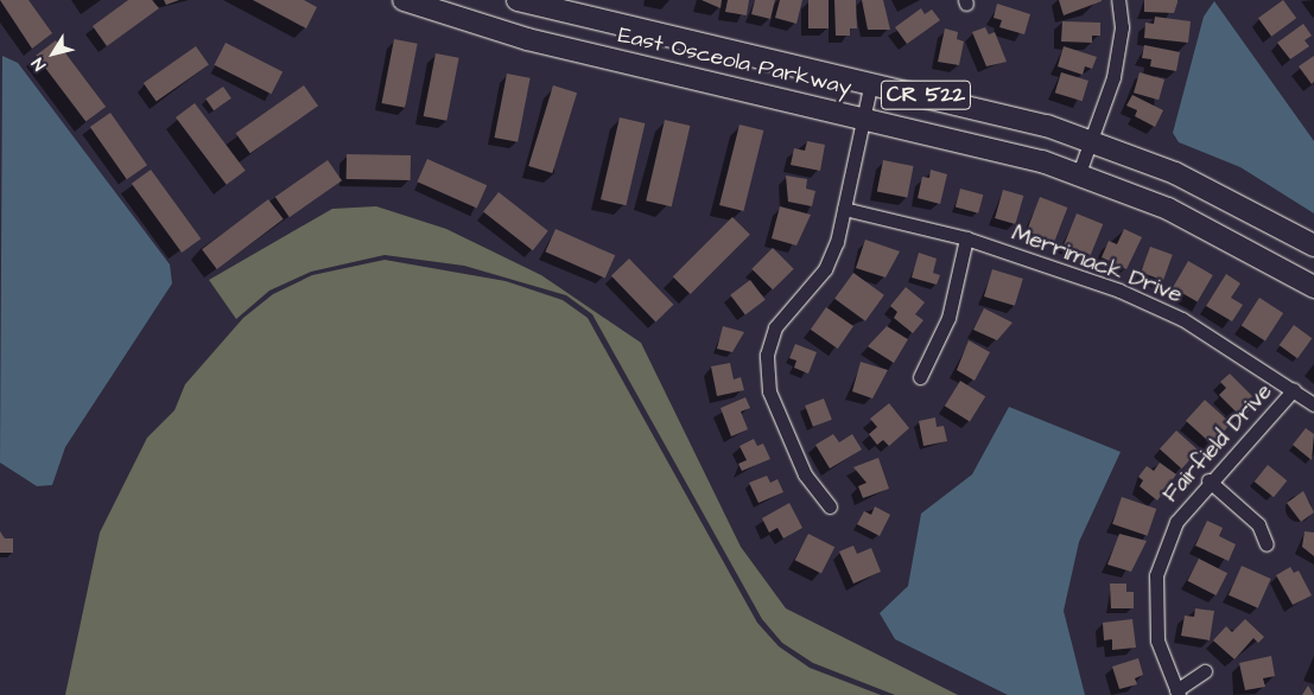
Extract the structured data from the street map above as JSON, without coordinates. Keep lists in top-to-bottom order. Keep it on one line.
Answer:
{"streets":{"main road":["East Osceola Parkway","CR 522"],"street":["Merrimack Drive","Fairfield Drive"]},"crossings":[["Merrimack Drive","Fairfield Drive"]],"north":"bottom left"}
